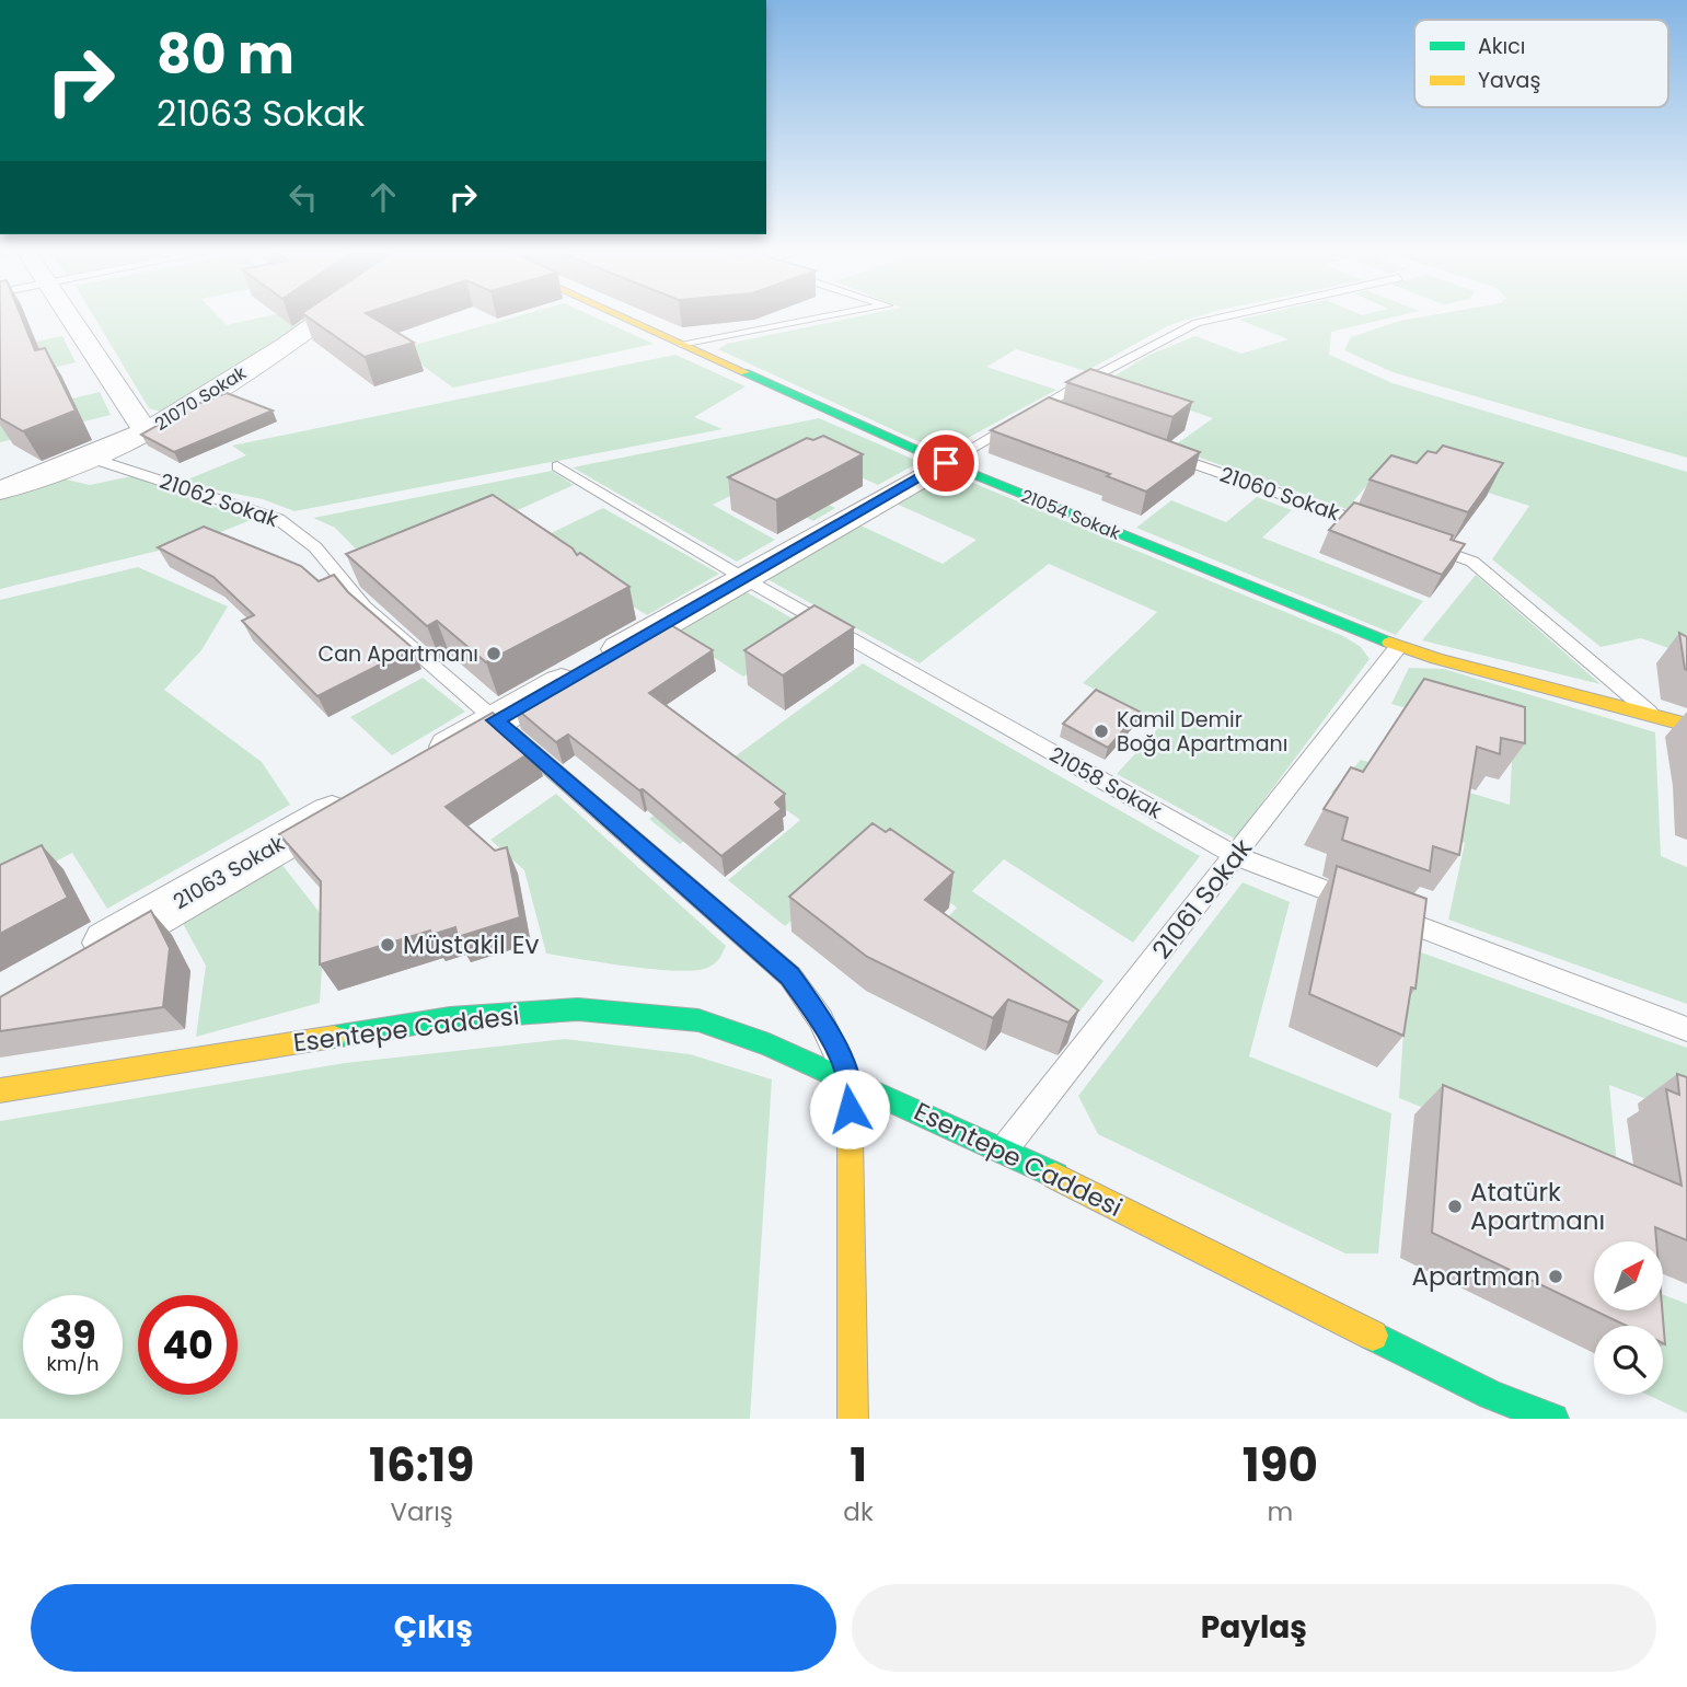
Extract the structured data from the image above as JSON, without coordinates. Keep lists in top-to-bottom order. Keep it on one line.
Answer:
{"streets":{"street":["21070 Sokak","21054 Sokak","21063 Sokak","Esentepe Caddesi"],"lane":["21060 Sokak","21062 Sokak","21058 Sokak","21061 Sokak"]},"crossings":[["21070 Sokak","21062 Sokak"],["21062 Sokak","Esentepe Caddesi"],["21054 Sokak","21061 Sokak"],["21058 Sokak","21061 Sokak"],["21061 Sokak","Esentepe Caddesi"]],"places":["Can Apartmanı","Kamil Demir Boğa Apartmanı","Müstakil Ev","Atatürk Apartmanı","Apartman"],"legend":["Akıcı","Yavaş"],"north":"top right","page":{"turn":["80 m","21063 Sokak"],"speed":"39 km/h","limit":"40","eta":["16:19","Varış","1","dk","190","m"],"buttons":["Çıkış","Paylaş"]}}
